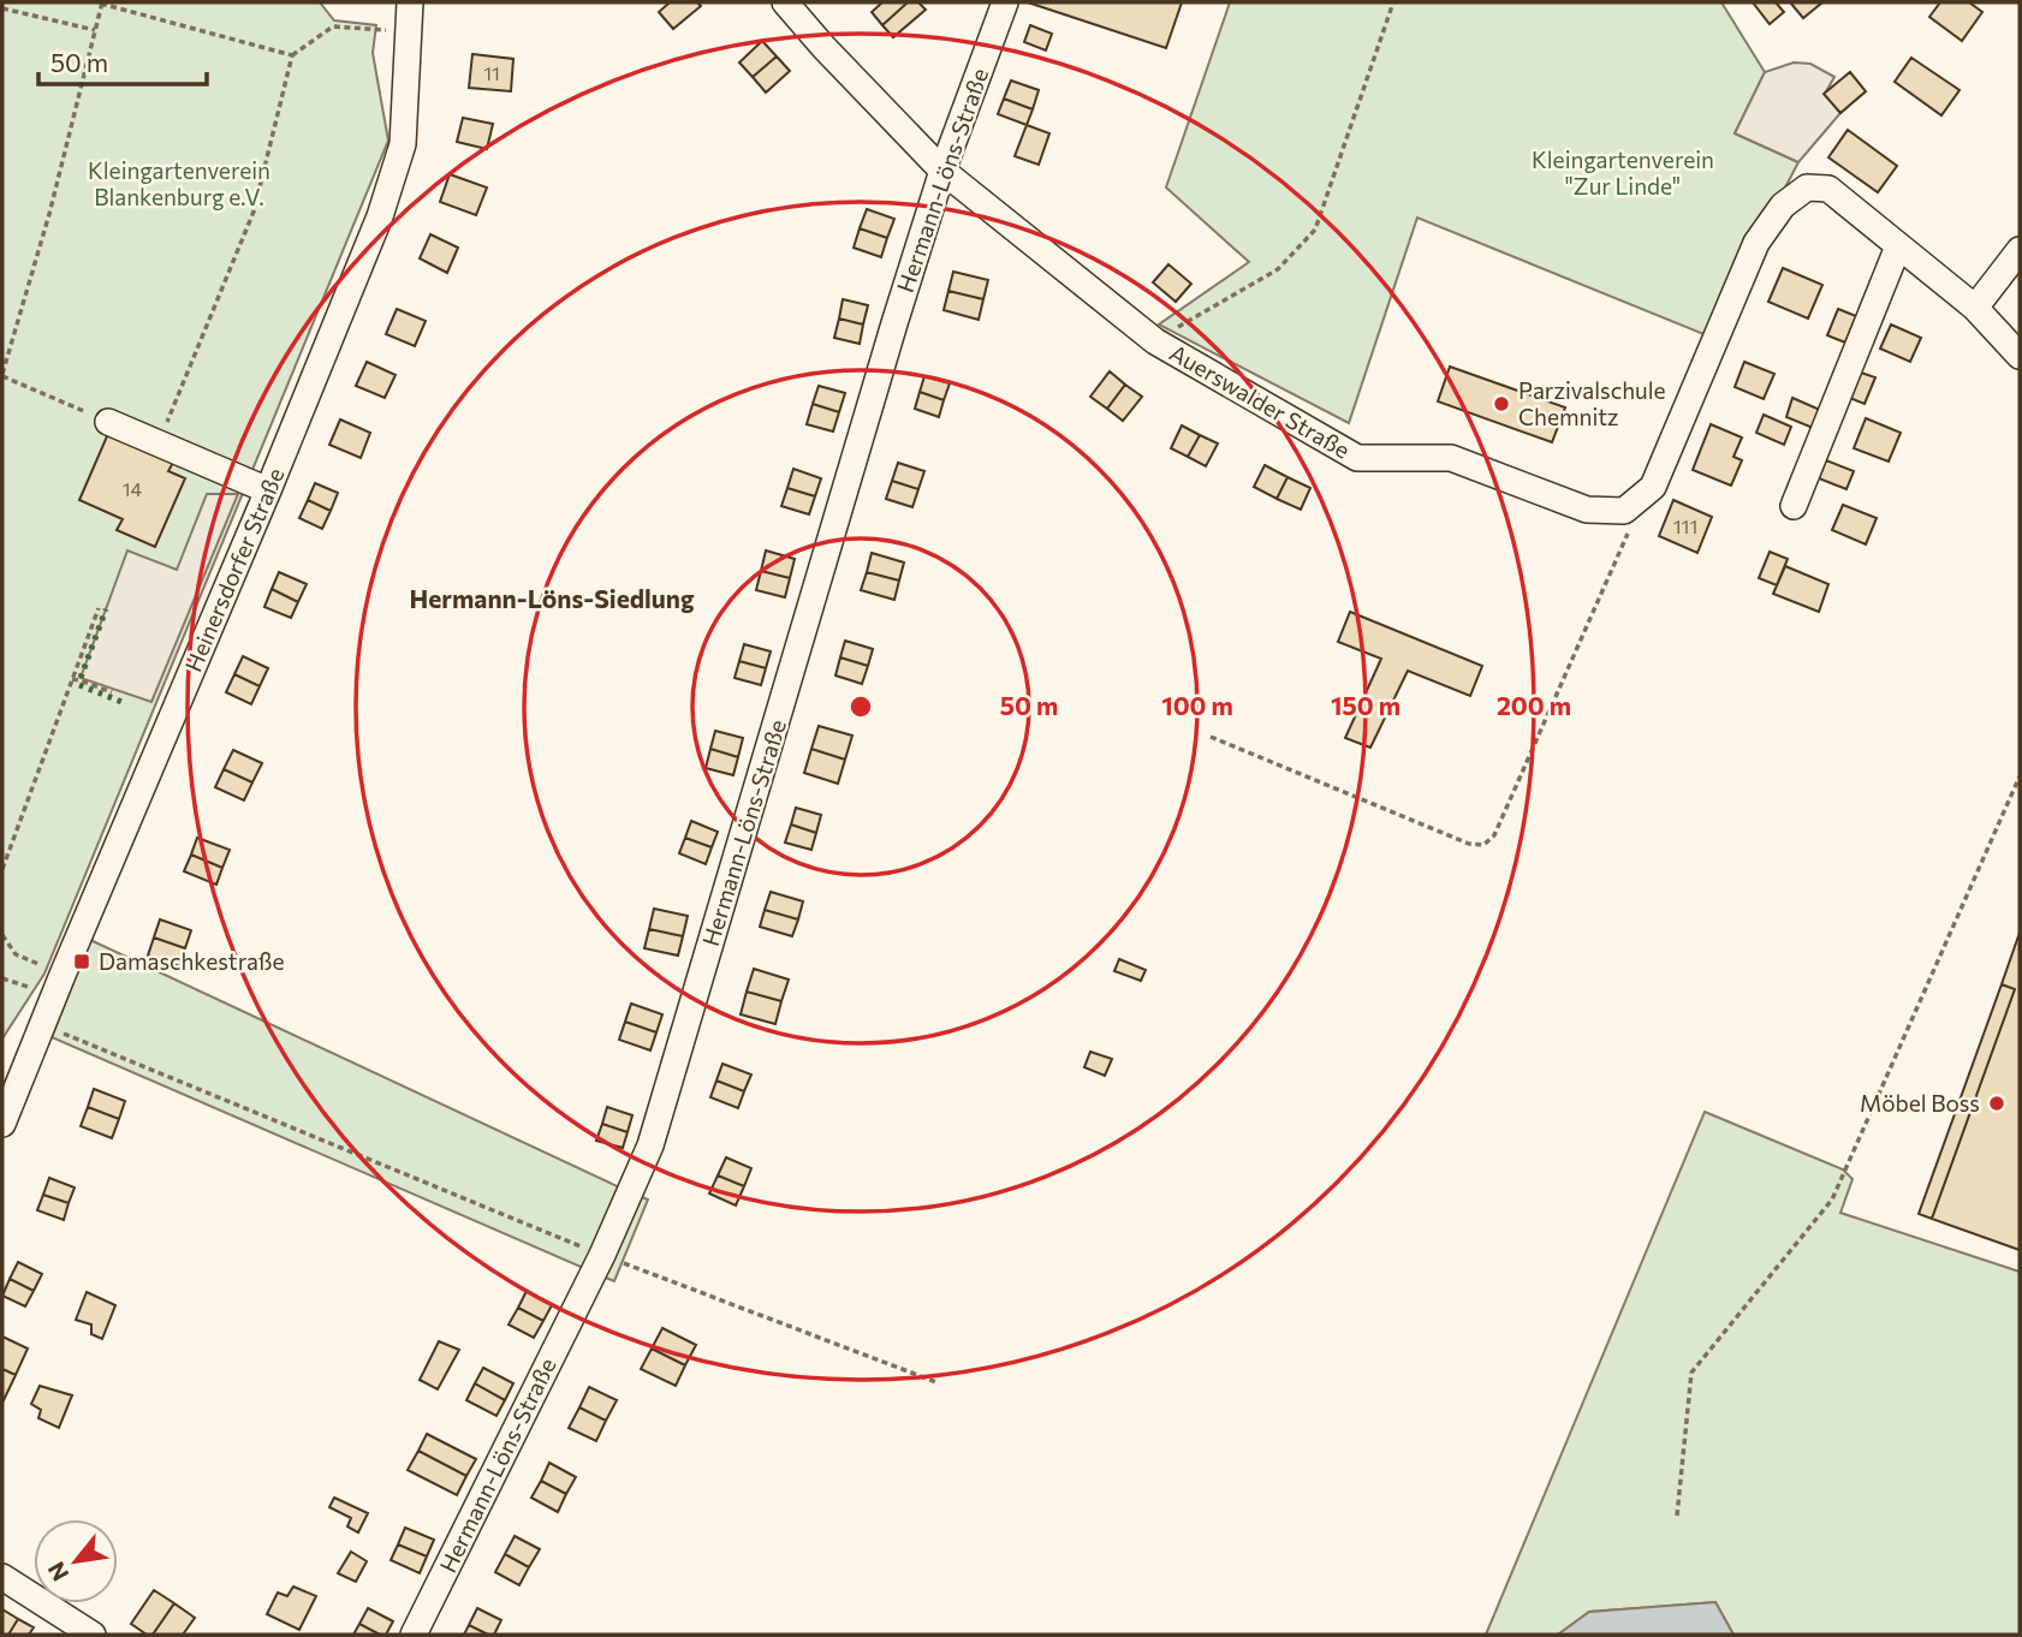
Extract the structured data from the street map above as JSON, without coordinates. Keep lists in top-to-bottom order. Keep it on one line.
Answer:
{"streets":{"street":["Hermann-Löns-Straße","Auerswalder Straße","Heinersdorfer Straße"]},"crossings":[["Hermann-Löns-Straße","Auerswalder Straße"]],"districts":["Hermann-Löns-Siedlung"],"parks":["Kleingartenverein \"Zur Linde\"","Kleingartenverein Blankenburg e.V."],"places":{"other":["Parzivalschule Chemnitz","Möbel Boss"],"transit":["Damaschkestraße"]},"house_numbers":["11","14","111"],"scale_bar":"50 m","north":"bottom left","rings":["50 m","100 m","150 m","200 m"]}
